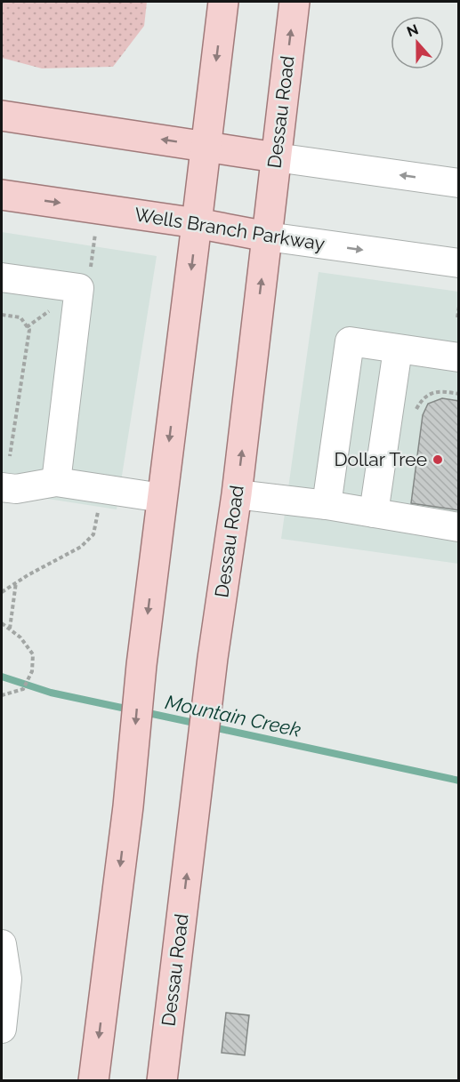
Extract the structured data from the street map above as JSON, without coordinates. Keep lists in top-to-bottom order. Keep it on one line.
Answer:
{"streets":{"main road":["Dessau Road","Wells Branch Parkway"]},"crossings":[["Dessau Road","Wells Branch Parkway"]],"water":["Mountain Creek"],"places":["Dollar Tree"],"north":"top"}
